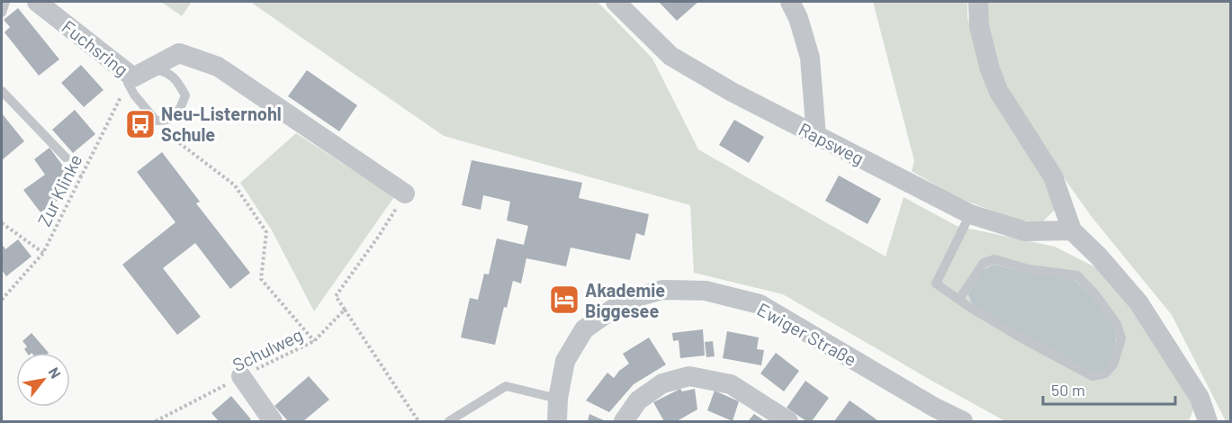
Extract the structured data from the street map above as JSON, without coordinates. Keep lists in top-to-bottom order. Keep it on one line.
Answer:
{"streets":{"street":["Fuchsring","Rapsweg","Ewiger Straße"],"path":["Zur Klinke","Schulweg"]},"crossings":[["Fuchsring","Zur Klinke"]],"places":{"bus stop":["Neu-Listernohl Schule"],"hotel":["Akademie Biggesee"]},"scale_bar":"50 m","north":"top right"}
